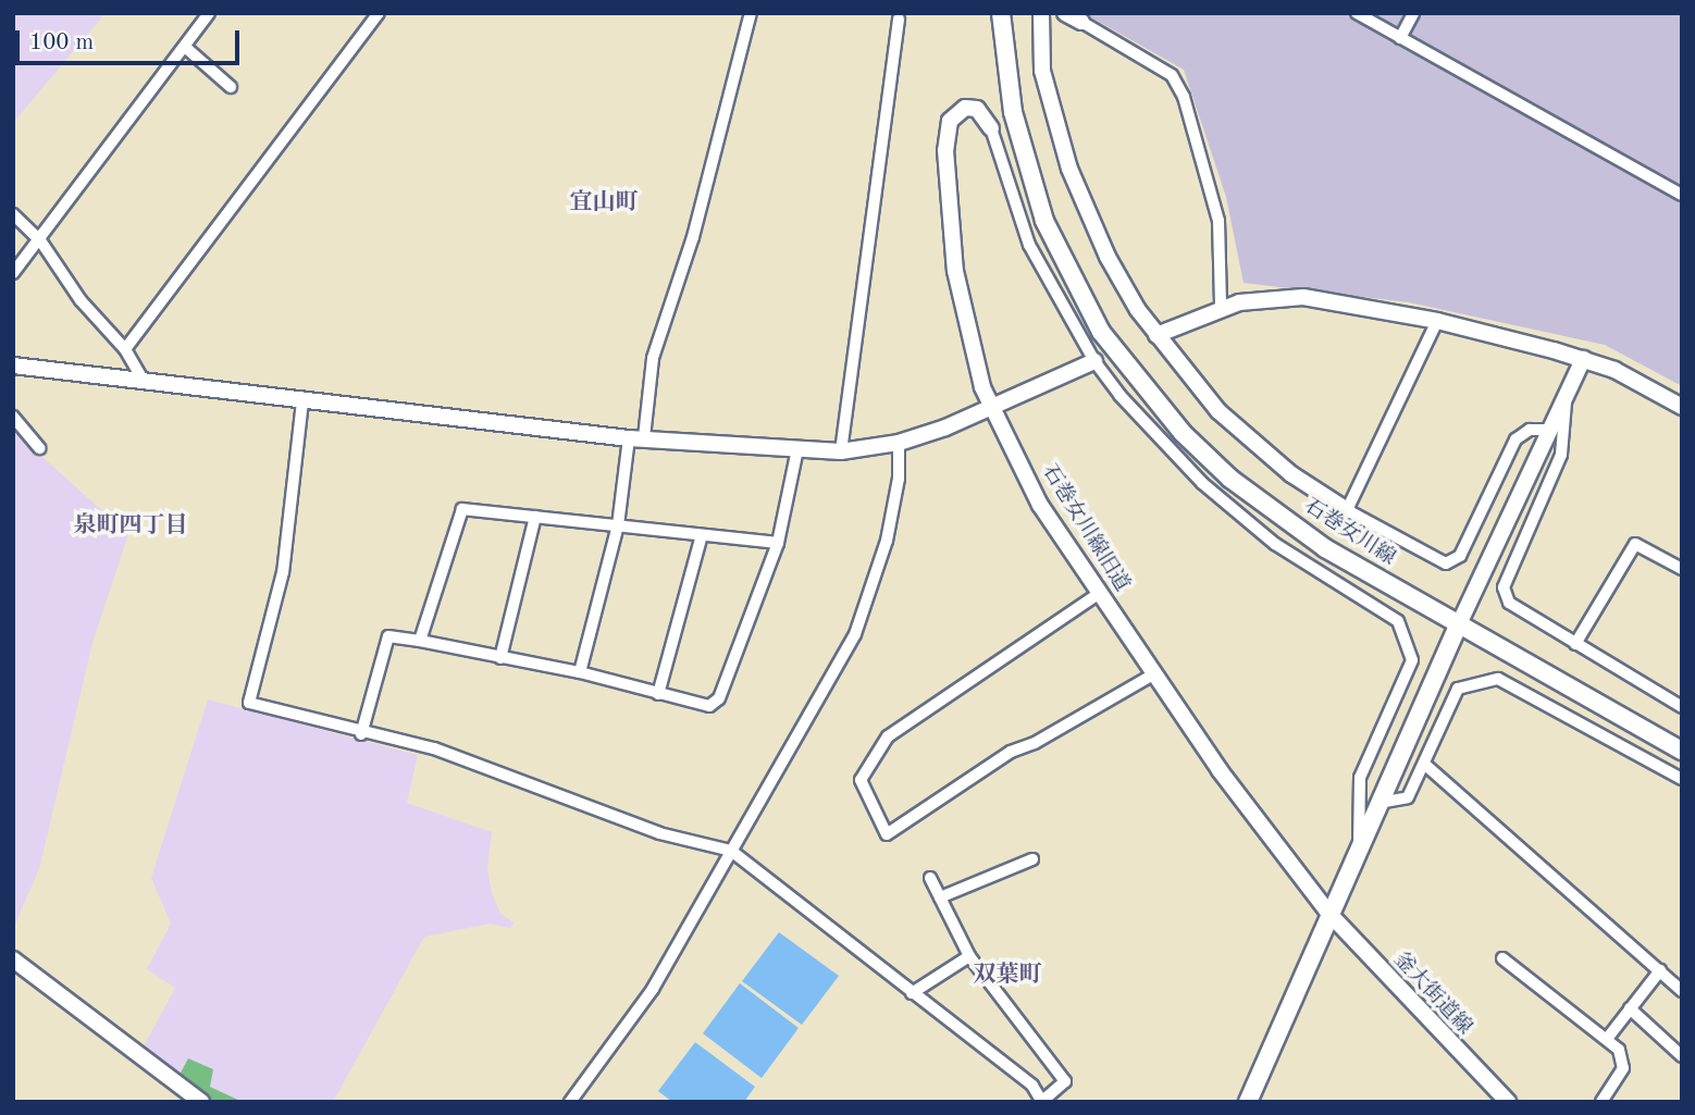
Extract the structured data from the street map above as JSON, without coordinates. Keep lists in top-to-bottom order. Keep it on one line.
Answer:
{"streets":{"main road":["石巻女川線"],"street":["石巻女川線旧道","釜大街道線"]},"crossings":[["石巻女川線旧道","釜大街道線"]],"districts":["宜山町","泉町四丁目","双葉町"],"scale_bar":"100 m"}
